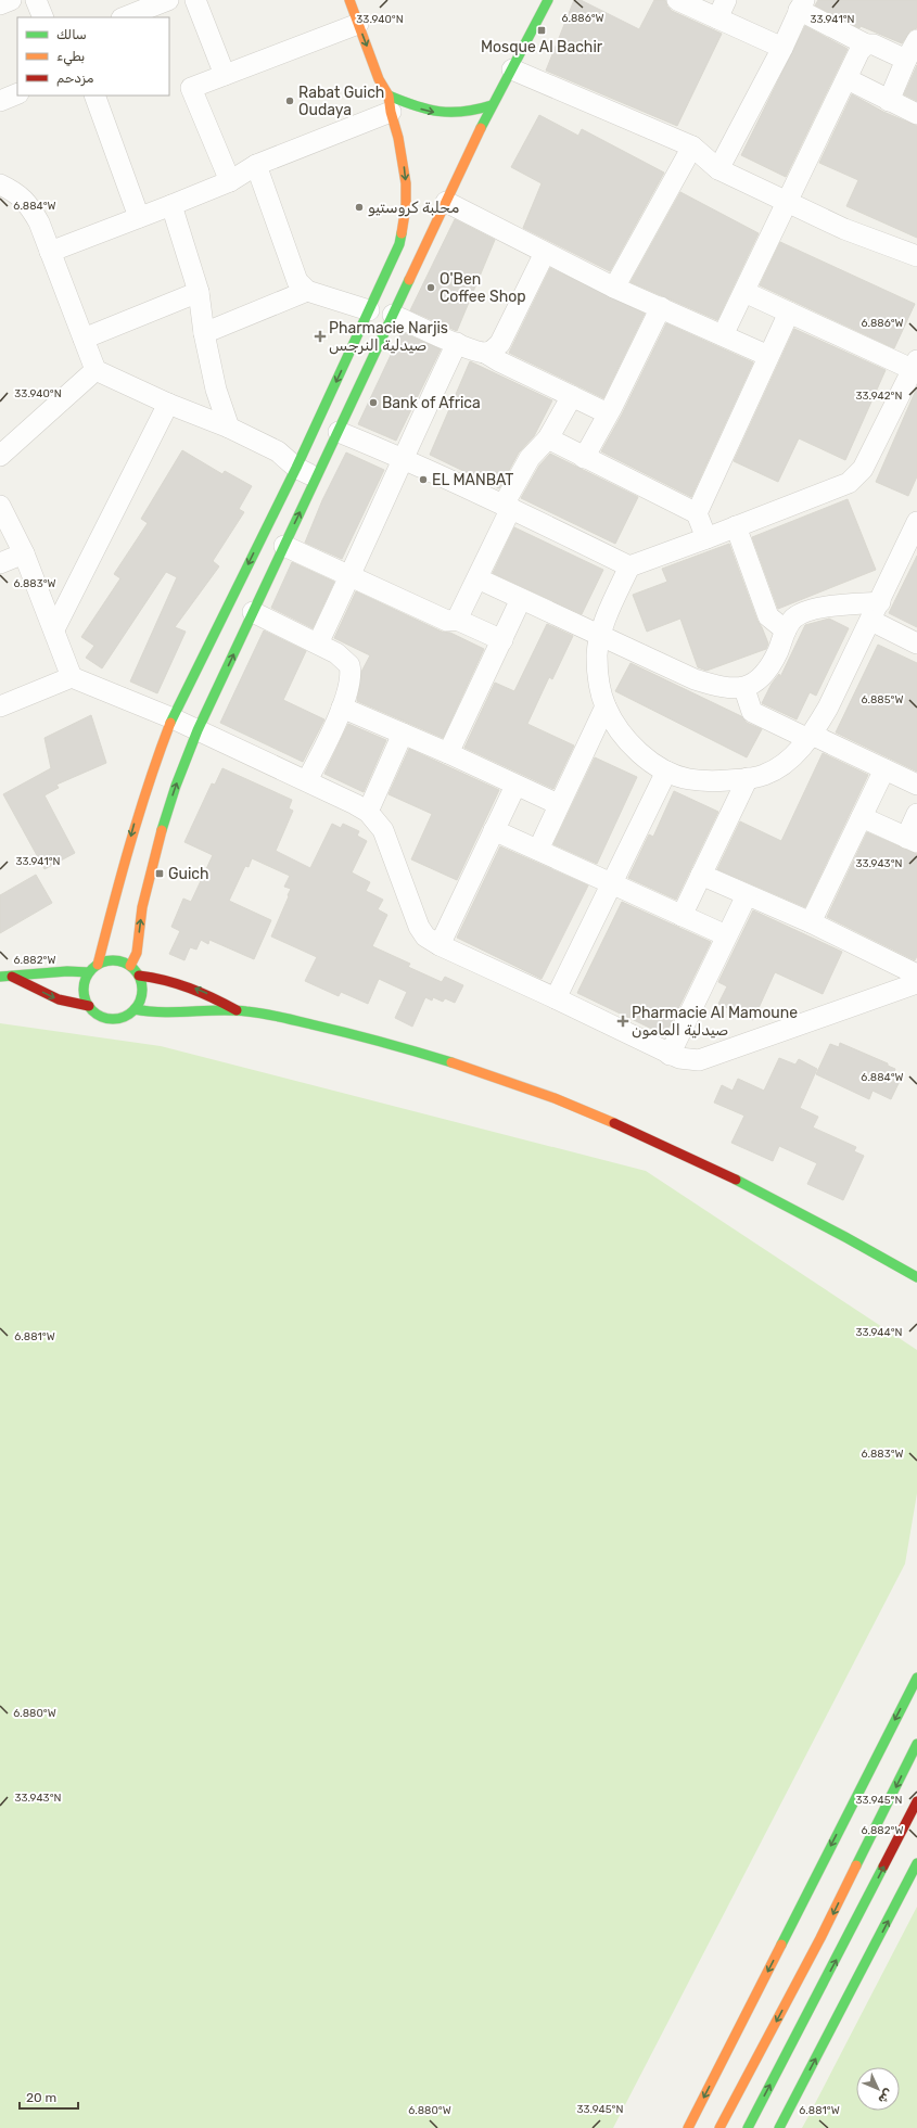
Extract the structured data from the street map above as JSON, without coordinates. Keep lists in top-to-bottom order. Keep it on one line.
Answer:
{"places":{"transit":["Mosque Al Bachir","Guich"],"other":["Rabat Guich Oudaya","محلبة كروستيو","O'Ben Coffee Shop","Bank of Africa","EL MANBAT"],"health":["Pharmacie Narjis صيدلية النرجس","Pharmacie Al Mamoune صيدلية المامون"]},"legend":["سالك","بطيء","مزدحم"],"scale_bar":"20 m","north":"bottom right","coordinates":["6.886°W","33.941°N","33.940°N","6.884°W","33.942°N","6.883°W","6.885°W","33.943°N","6.882°W","33.944°N","6.881°W","6.880°W","33.945°N"]}
